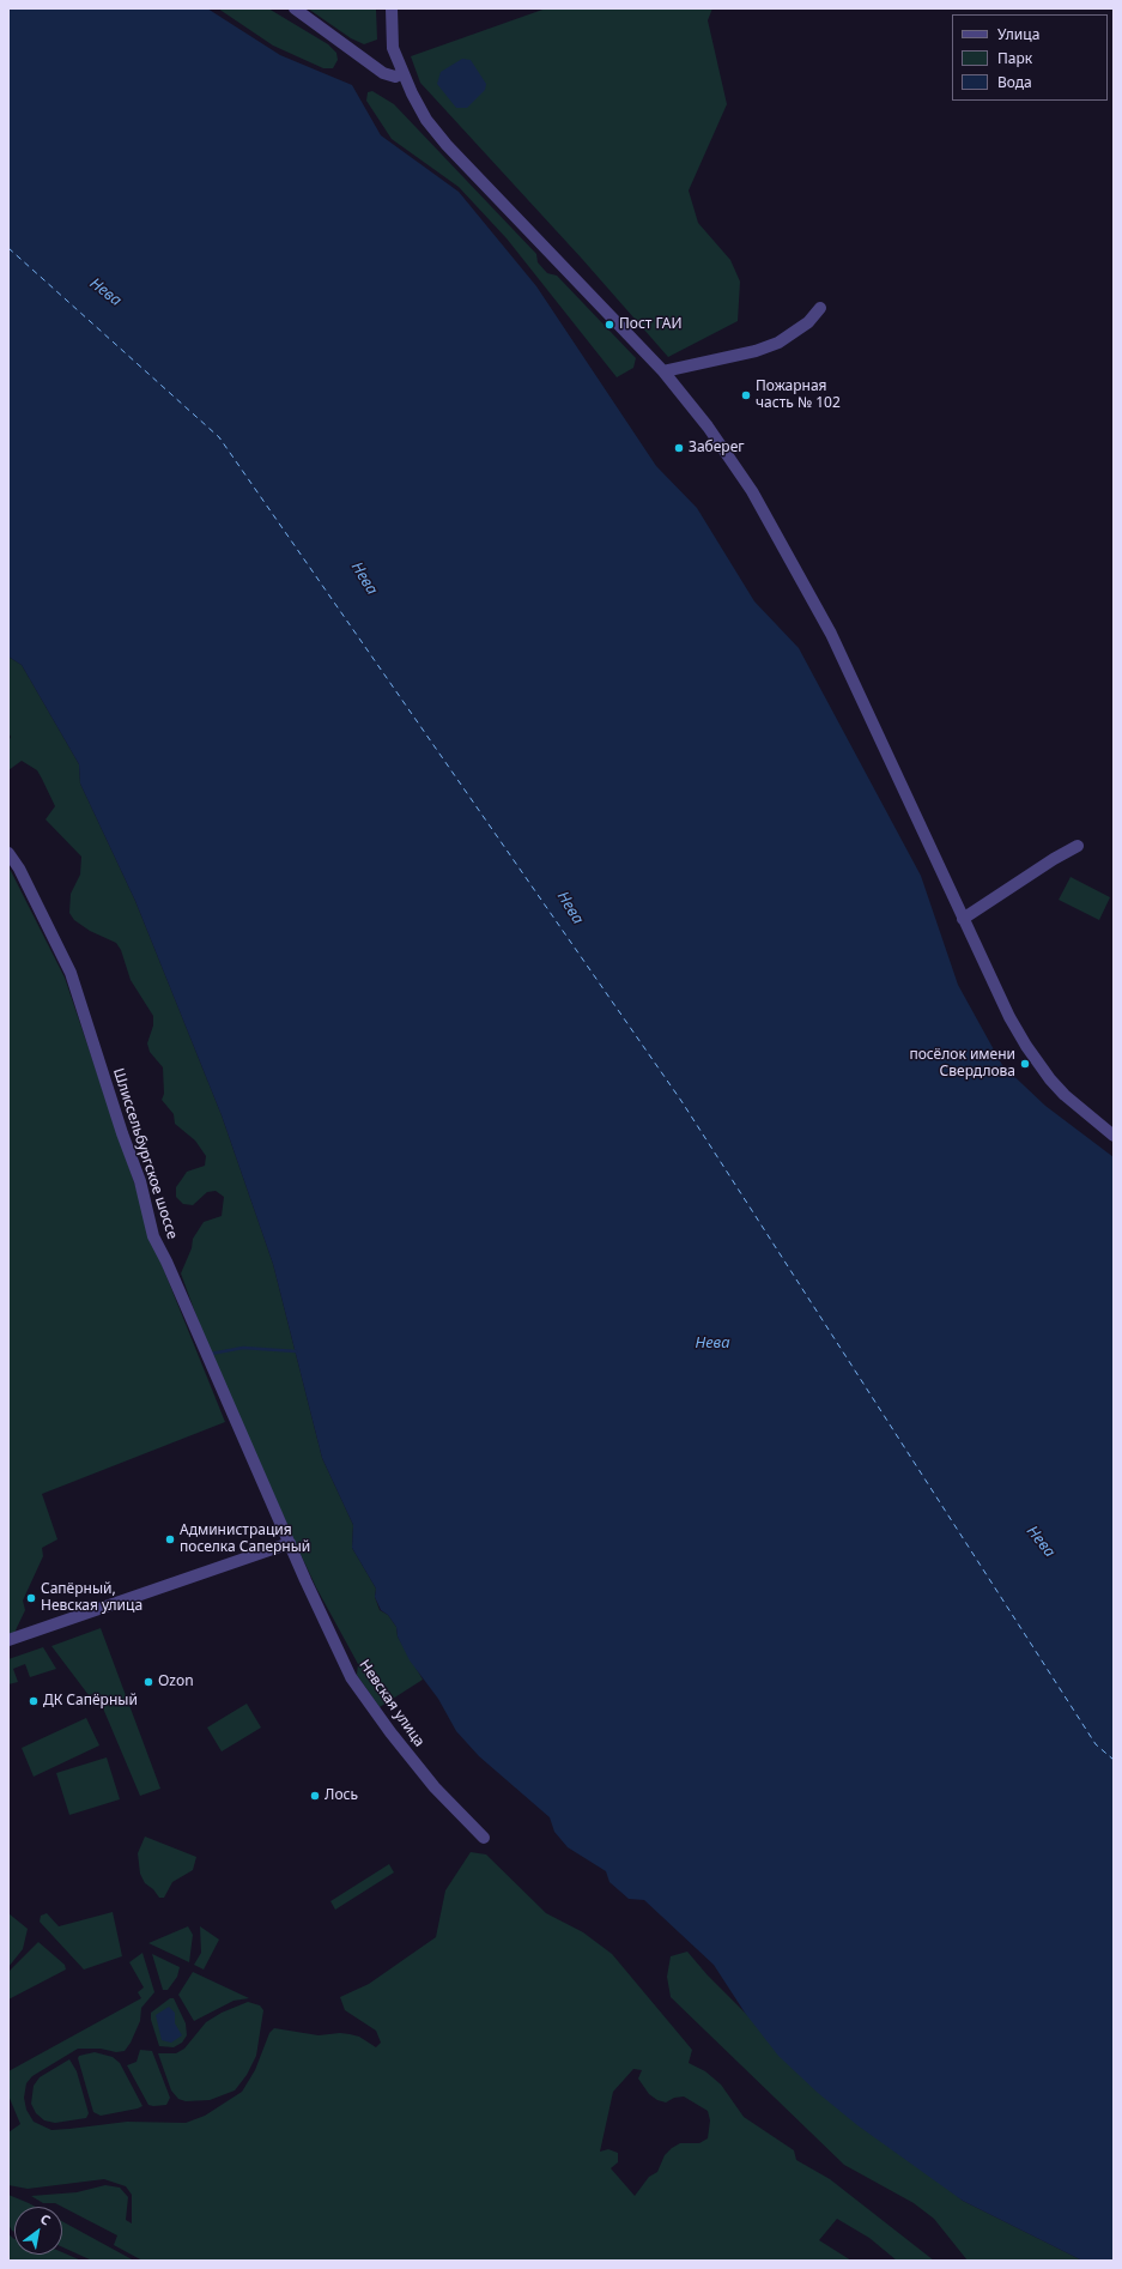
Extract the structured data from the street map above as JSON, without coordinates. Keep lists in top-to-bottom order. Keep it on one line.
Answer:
{"streets":{"street":["Шлиссельбургское шоссе","Невская улица"]},"crossings":[["Шлиссельбургское шоссе","Невская улица"]],"water":["Нева"],"places":["Пост ГАИ","Пожарная часть № 102","Заберег","посёлок имени Свердлова","Администрация поселка Саперный","Сапёрный, Невская улица","Ozon","ДК Сапёрный","Лось"],"legend":["Улица","Парк","Вода"],"north":"top right"}
